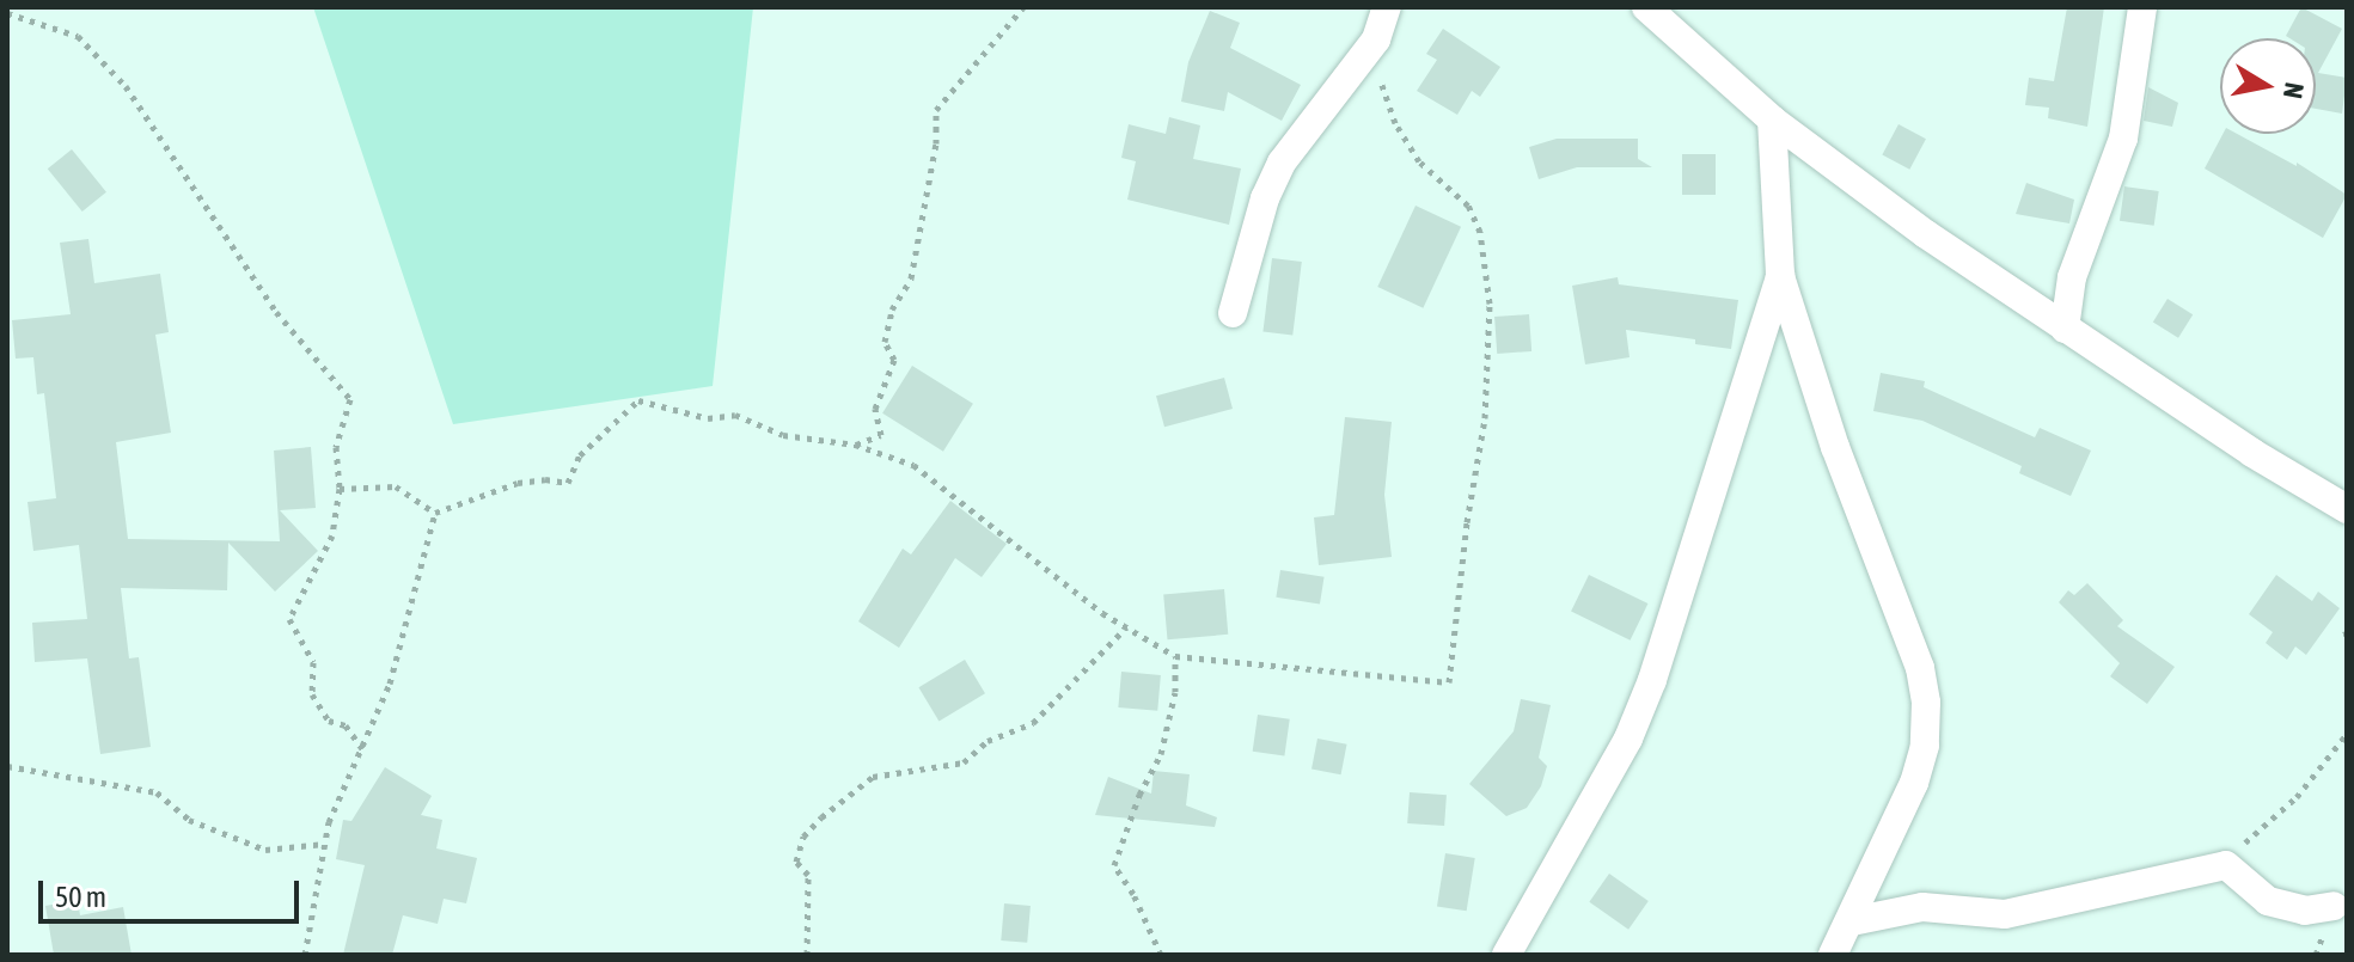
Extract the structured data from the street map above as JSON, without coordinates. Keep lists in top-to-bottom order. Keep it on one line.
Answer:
{"scale_bar":"50 m","north":"right"}
